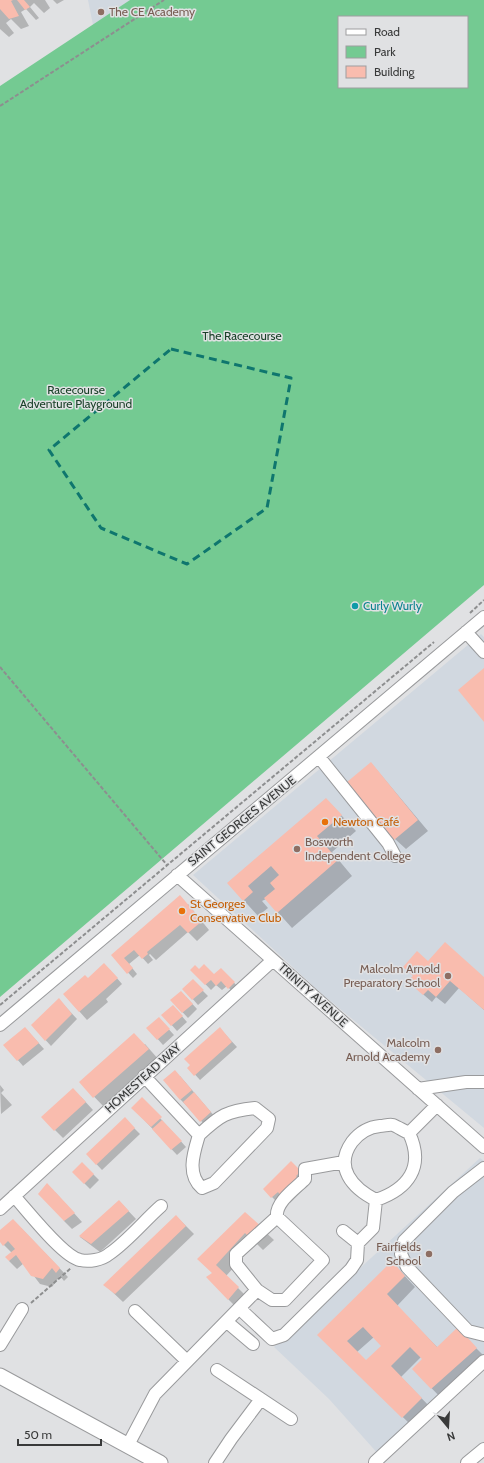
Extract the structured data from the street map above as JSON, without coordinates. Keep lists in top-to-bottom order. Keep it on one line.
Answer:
{"streets":{"street":["SAINT GEORGES AVENUE","TRINITY AVENUE","HOMESTEAD WAY"]},"crossings":[["SAINT GEORGES AVENUE","TRINITY AVENUE"],["TRINITY AVENUE","HOMESTEAD WAY"]],"parks":["The Racecourse","Racecourse Adventure Playground"],"places":["The CE Academy","Curly Wurly","Newton Café","Bosworth Independent College","St Georges Conservative Club","Malcolm Arnold Preparatory School","Malcolm Arnold Academy","Fairfields School"],"legend":["Road","Park","Building"],"scale_bar":"50 m","north":"bottom"}
